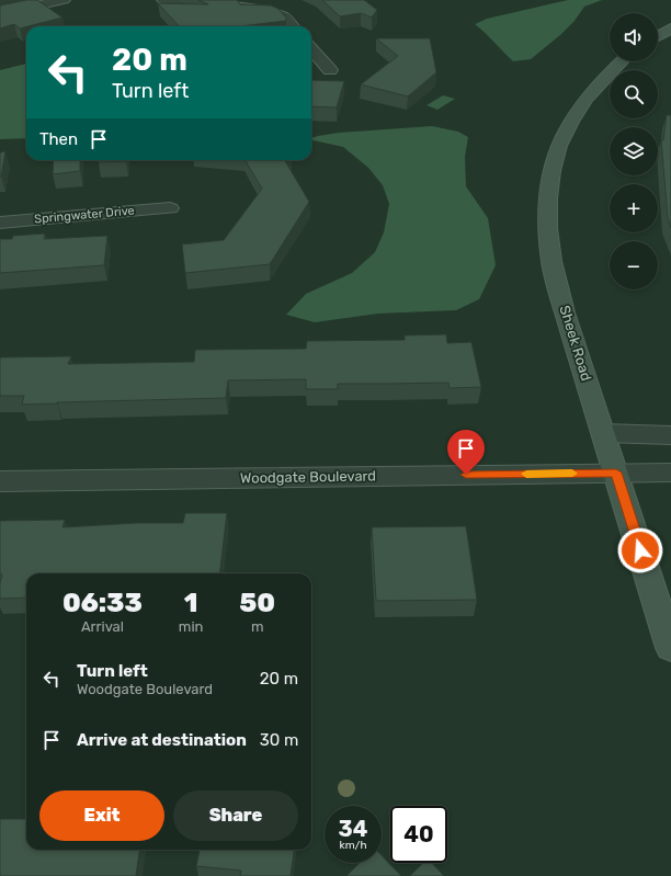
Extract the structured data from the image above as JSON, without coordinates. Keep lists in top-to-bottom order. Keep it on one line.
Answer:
{"streets":{"street":["Springwater Drive","Sheek Road","Woodgate Boulevard"]},"crossings":[["Sheek Road","Woodgate Boulevard"]],"page":{"map_buttons":["+","−"],"turn":["20 m","Turn left"],"then":"Then","eta":["06:33","Arrival","1","min","50","m"],"list":[{"name":"Turn left","note":"Woodgate Boulevard","value":"20 m"},{"name":"Arrive at destination","value":"30 m"}],"buttons":["Exit","Share"],"speed":"34 km/h","limit":"40"}}
